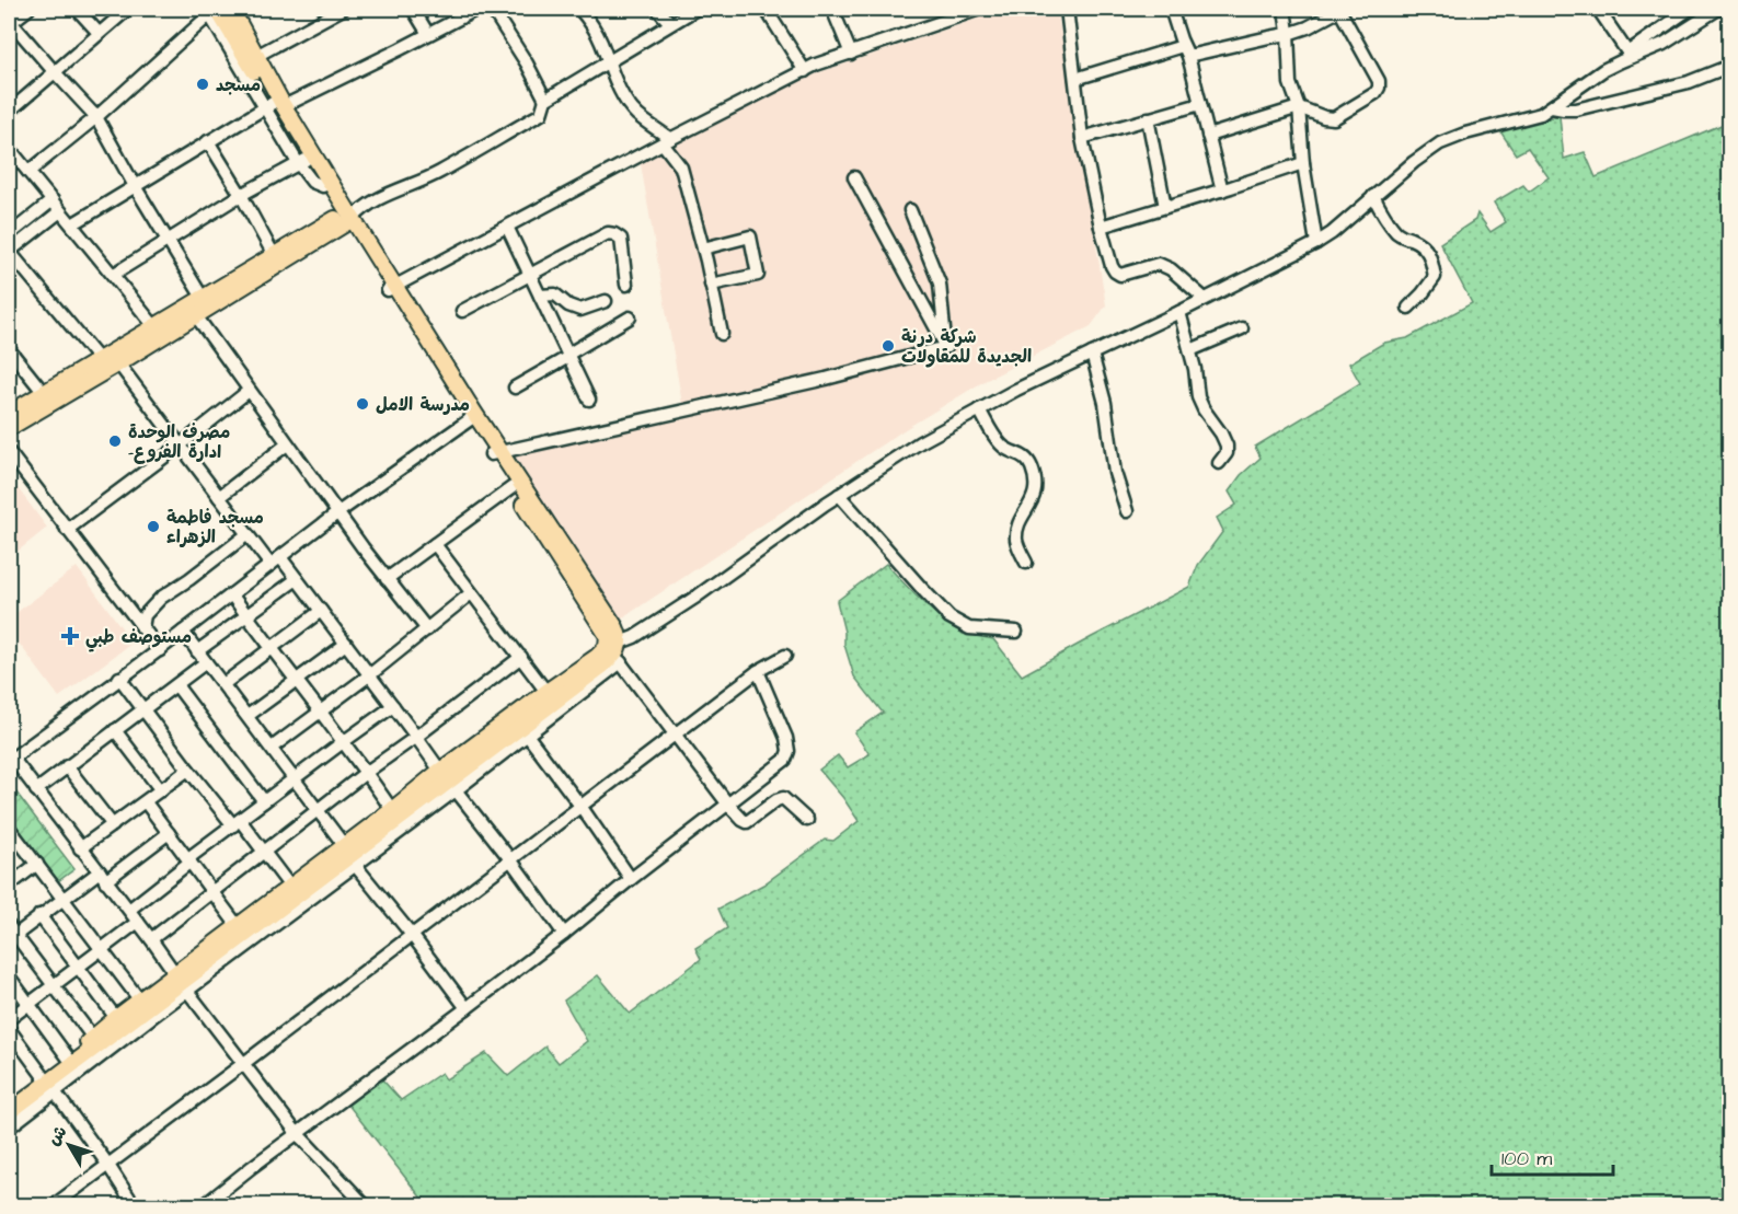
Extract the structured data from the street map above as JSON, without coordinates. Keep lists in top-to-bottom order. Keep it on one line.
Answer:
{"places":{"other":["مسجد","شركة درنة الجديدة للمقاولات","مدرسة الامل","مصرف الوحدة -ادارة الفروع","مسجد فاطمة الزهراء"],"health":["مستوصف طبي"]},"scale_bar":"100 m","north":"top left"}
